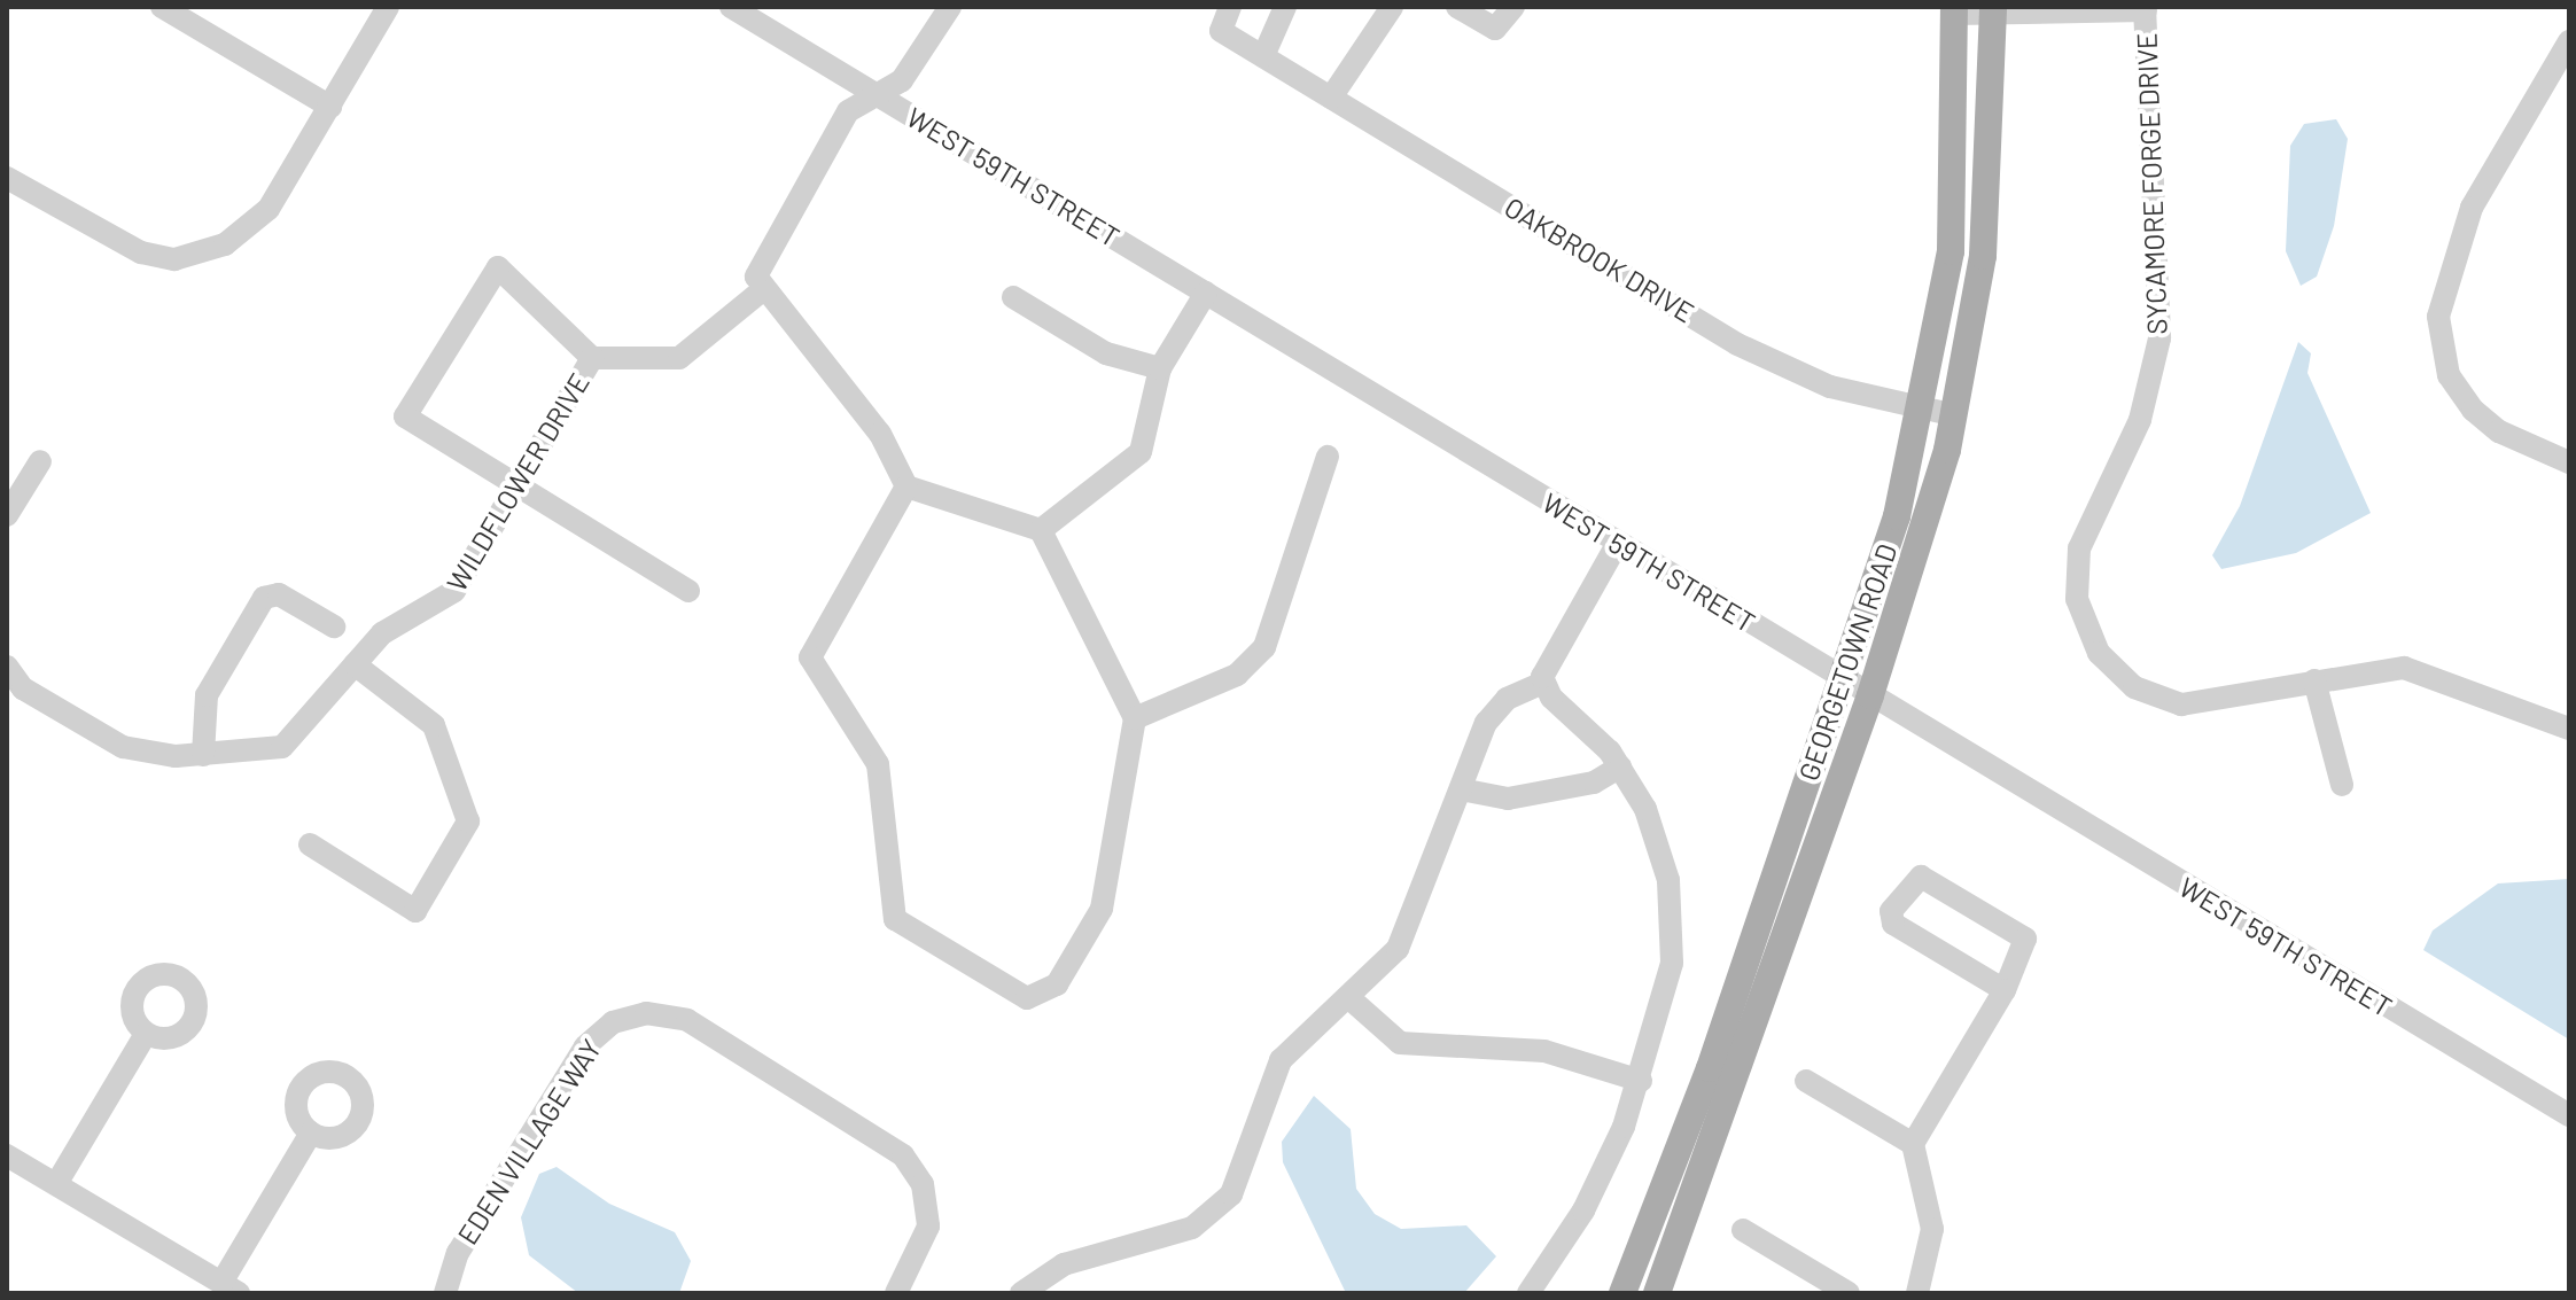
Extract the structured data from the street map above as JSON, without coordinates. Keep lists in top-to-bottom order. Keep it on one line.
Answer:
{"streets":{"main road":["GEORGETOWN ROAD"],"street":["WEST 59TH STREET","SYCAMORE FORGE DRIVE","OAKBROOK DRIVE","WILDFLOWER DRIVE","EDEN VILLAGE WAY"]},"crossings":[["WEST 59TH STREET","GEORGETOWN ROAD"],["OAKBROOK DRIVE","GEORGETOWN ROAD"]]}
